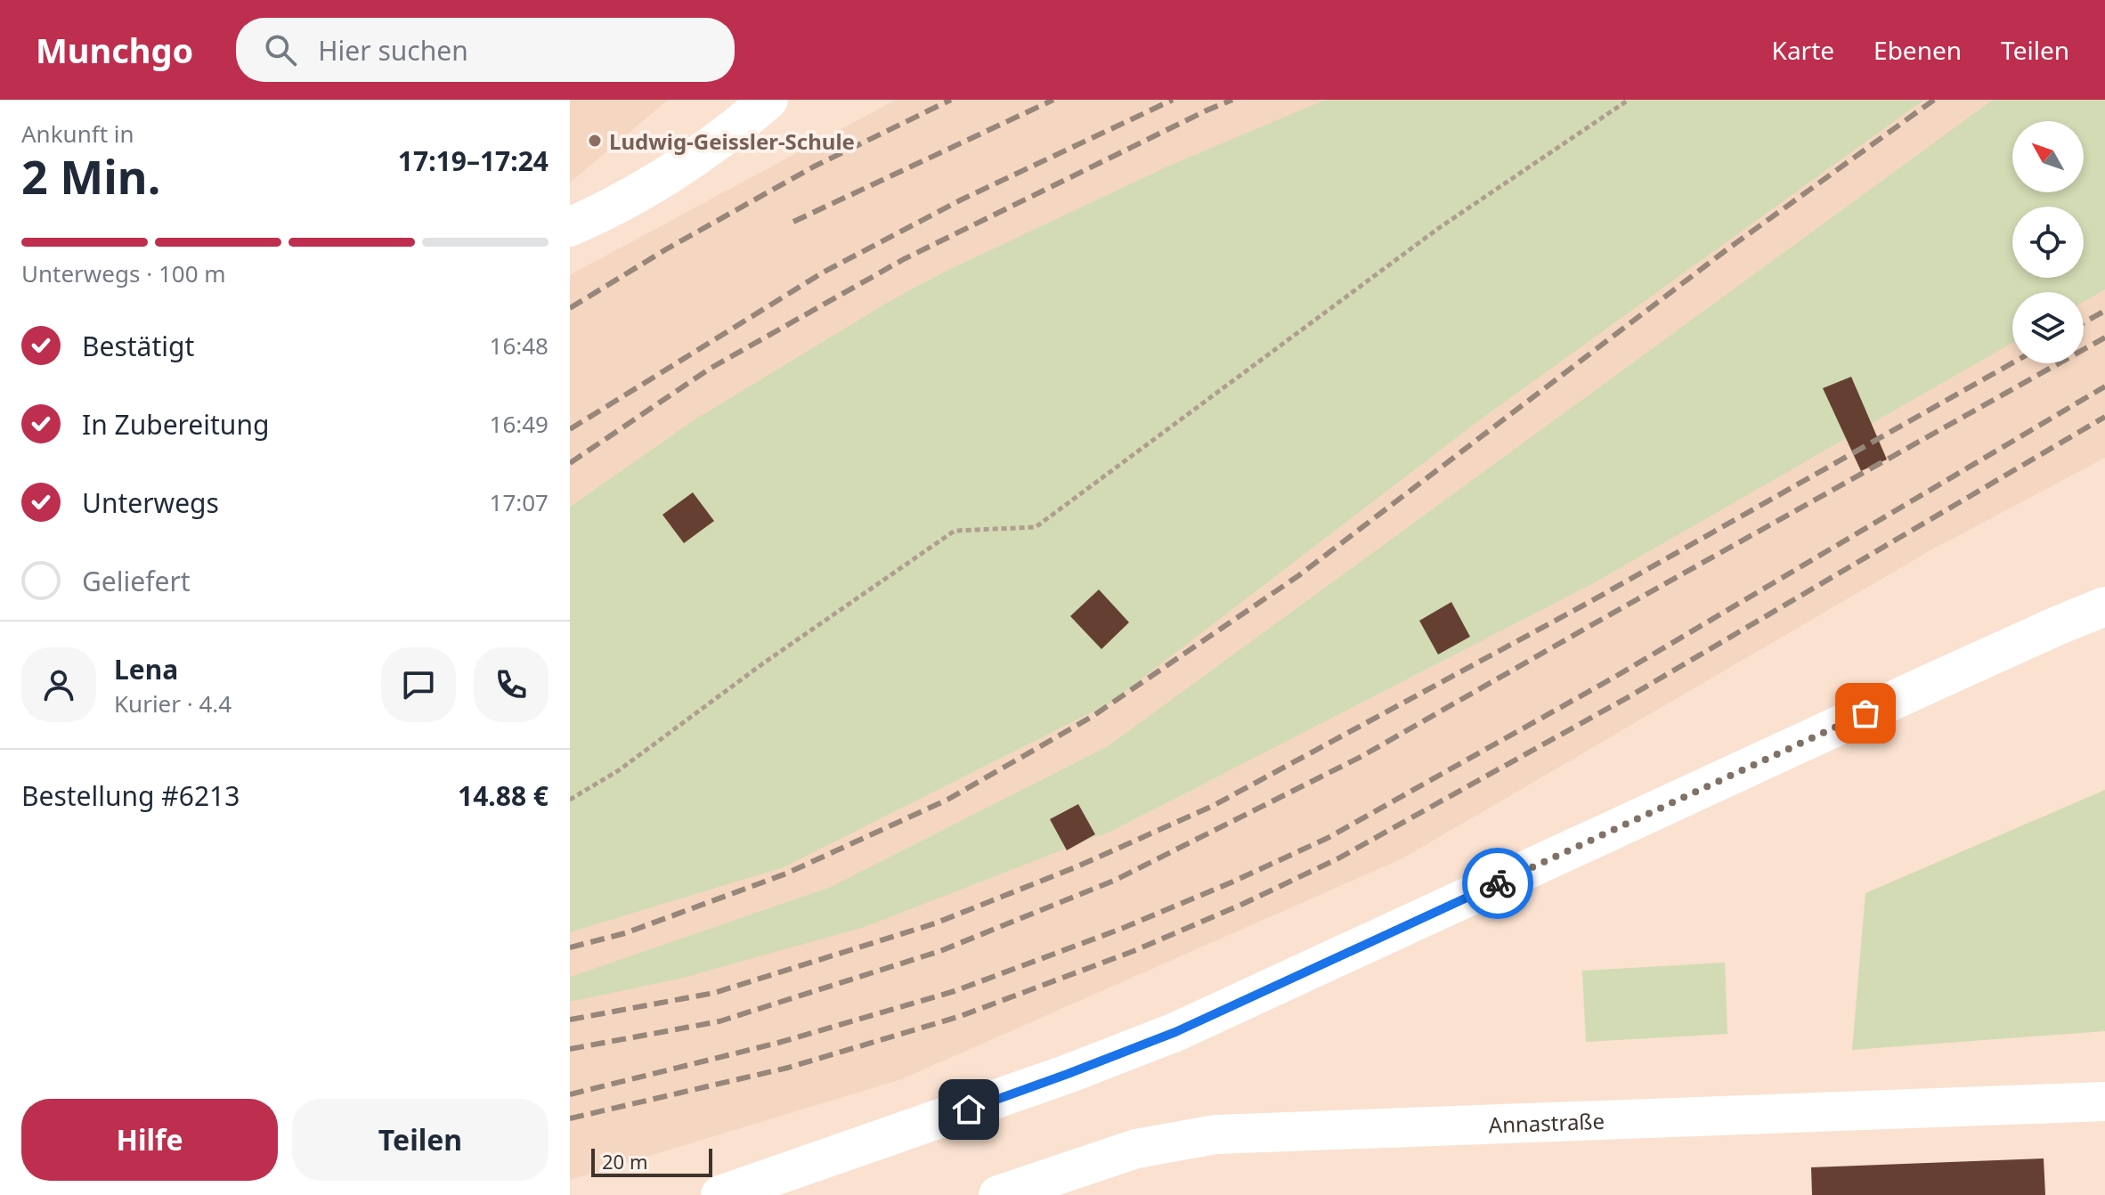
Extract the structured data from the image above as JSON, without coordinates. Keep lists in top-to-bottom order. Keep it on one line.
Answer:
{"streets":{"main road":["Annastraße"]},"places":["Ludwig-Geissler-Schule"],"scale_bar":"20 m","north":"top left","page":{"header":"Munchgo","search":"Hier suchen","nav":["Karte","Ebenen","Teilen"],"heading":["2 Min.","Ankunft in","17:19–17:24"],"panel":["Lena","Kurier · 4.4","Bestellung #6213","14.88 €"],"bar":"Unterwegs · 100 m","list":[["Bestätigt","16:48"],["In Zubereitung","16:49"],["Unterwegs","17:07"],"Geliefert"],"buttons":["Hilfe","Teilen"],"scale":"20 m"}}
